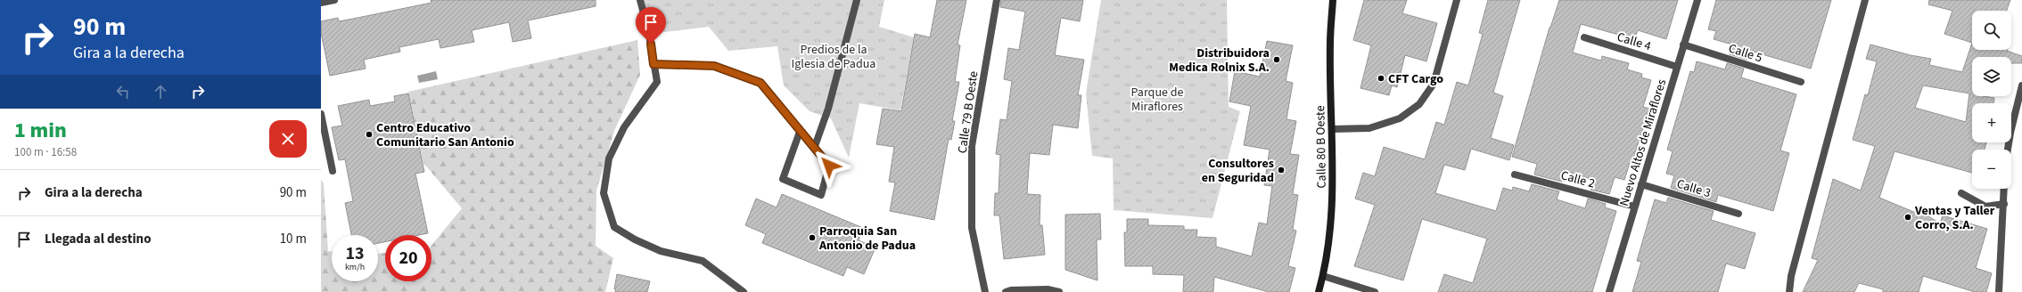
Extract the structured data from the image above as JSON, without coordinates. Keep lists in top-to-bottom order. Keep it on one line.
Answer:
{"streets":{"street":["Calle 4","Calle 5","Calle 79 B Oeste","Nuevo Altos de Miraflores","Calle 80 B Oeste","Calle 2","Calle 3"]},"crossings":[["Calle 4","Nuevo Altos de Miraflores"],["Calle 5","Nuevo Altos de Miraflores"],["Nuevo Altos de Miraflores","Calle 2"],["Nuevo Altos de Miraflores","Calle 3"]],"parks":["Predios de la Iglesia de Padua","Parque de Miraflores"],"places":["Distribuidora Medica Rolnix S.A.","CFT Cargo","Centro Educativo Comunitario San Antonio","Consultores en Seguridad","Ventas y Taller Corro, S.A.","Parroquia San Antonio de Padua"],"page":{"turn":["90 m","Gira a la derecha"],"map_buttons":["+","−"],"heading":["1 min","100 m · 16:58"],"list":[{"name":"Gira a la derecha","value":"90 m"},{"name":"Llegada al destino","value":"10 m"}],"speed":"13 km/h","limit":"20"}}
